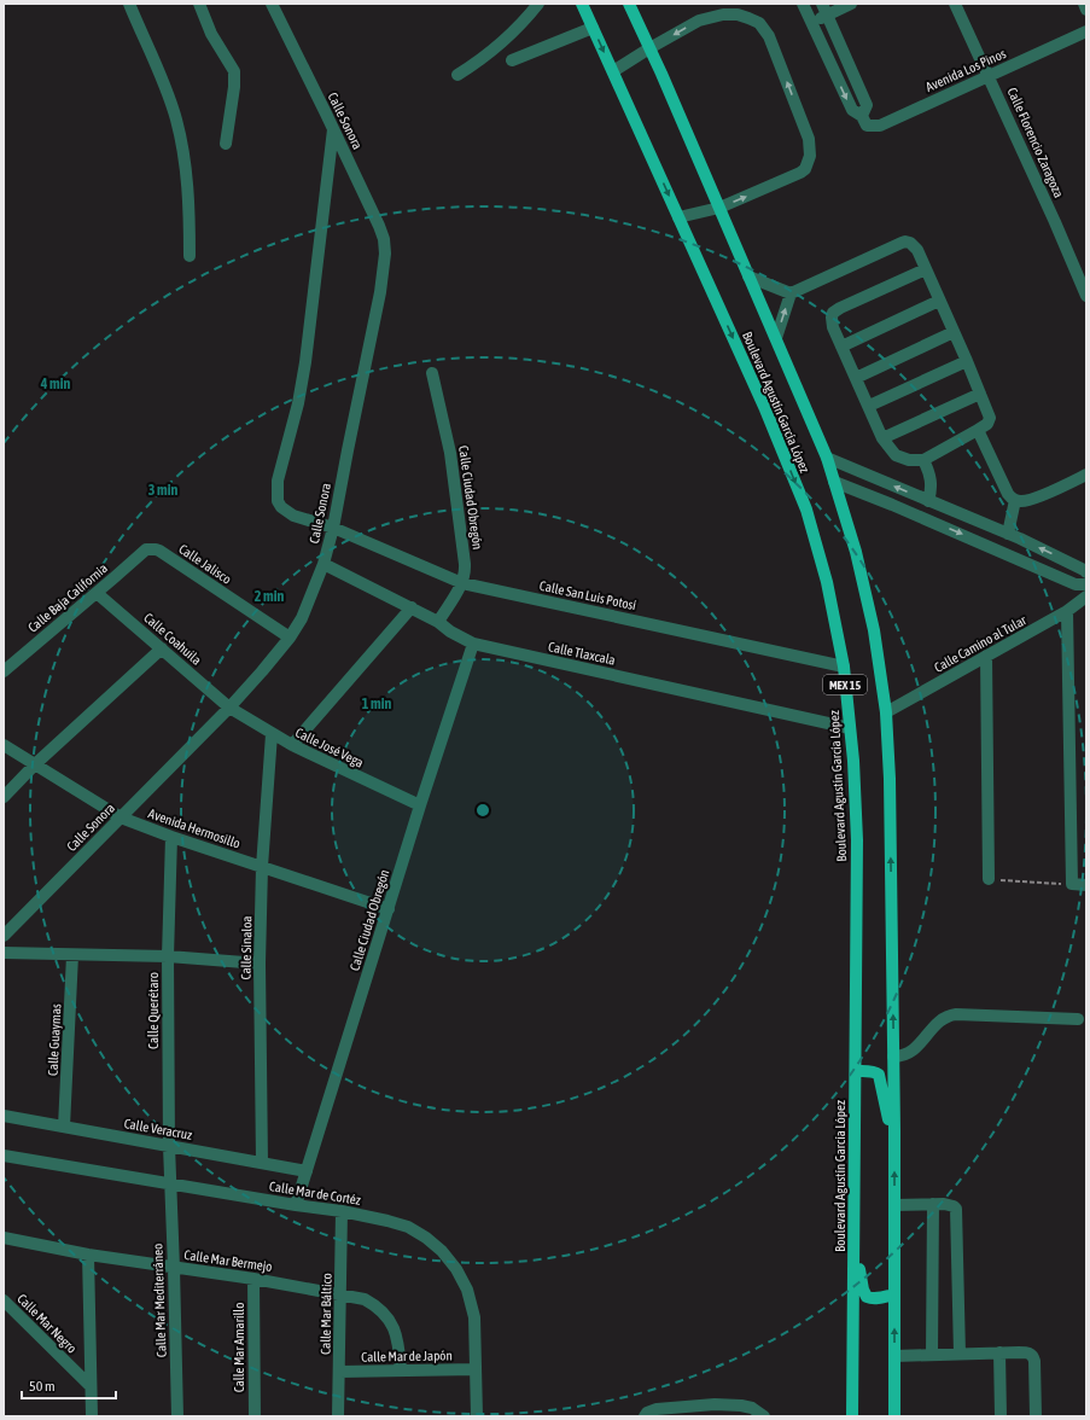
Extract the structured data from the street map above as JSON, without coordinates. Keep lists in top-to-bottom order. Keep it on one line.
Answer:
{"streets":{"main road":["Boulevard Agustín García López","MEX 15"],"street":["Avenida Los Pinos","Calle Sonora","Calle Florencio Zaragoza","Calle Ciudad Obregón","Calle Jalisco","Calle San Luis Potosí","Calle Baja California","Calle Coahuila","Calle Camino al Tular","Calle Tlaxcala","Calle José Vega","Avenida Hermosillo","Calle Sinaloa","Calle Querétaro","Calle Guaymas","Calle Veracruz","Calle Mar de Cortéz","Calle Mar Bermejo","Calle Mar Mediterráneo","Calle Mar Báltico","Calle Mar Negro","Calle Mar Amarillo","Calle Mar de Japón"]},"crossings":[["Avenida Los Pinos","Calle Florencio Zaragoza"],["Calle Sonora","Calle Jalisco"],["Calle Sonora","Calle San Luis Potosí"],["Calle Sonora","Calle Coahuila"],["Calle Sonora","Calle Tlaxcala"],["Calle Sonora","Calle José Vega"],["Calle Sonora","Avenida Hermosillo"],["Boulevard Agustín García López","Calle San Luis Potosí"],["Boulevard Agustín García López","Calle Camino al Tular"],["Boulevard Agustín García López","Calle Tlaxcala"],["Calle Ciudad Obregón","Calle San Luis Potosí"],["Calle Ciudad Obregón","Calle Tlaxcala"],["Calle Ciudad Obregón","Calle José Vega"],["Calle Ciudad Obregón","Avenida Hermosillo"],["Calle Ciudad Obregón","Calle Veracruz"],["Calle Ciudad Obregón","Calle Mar de Cortéz"],["Calle Jalisco","Calle Baja California"],["Calle Baja California","Calle Coahuila"],["Calle Coahuila","Calle José Vega"],["Calle José Vega","Calle Sinaloa"],["Avenida Hermosillo","Calle Sinaloa"],["Avenida Hermosillo","Calle Querétaro"],["Calle Sinaloa","Calle Veracruz"],["Calle Querétaro","Calle Veracruz"],["Calle Querétaro","Calle Mar de Cortéz"],["Calle Querétaro","Calle Mar Mediterráneo"],["Calle Guaymas","Calle Veracruz"],["Calle Mar de Cortéz","Calle Mar Mediterráneo"],["Calle Mar de Cortéz","Calle Mar Báltico"],["Calle Mar de Cortéz","Calle Mar de Japón"],["Calle Mar Bermejo","Calle Mar Mediterráneo"],["Calle Mar Bermejo","Calle Mar Báltico"],["Calle Mar Bermejo","Calle Mar Amarillo"],["Calle Mar Bermejo","Calle Mar de Japón"],["Calle Mar Báltico","Calle Mar de Japón"]],"scale_bar":"50 m","rings":["4 min","3 min","2 min","1 min"]}
